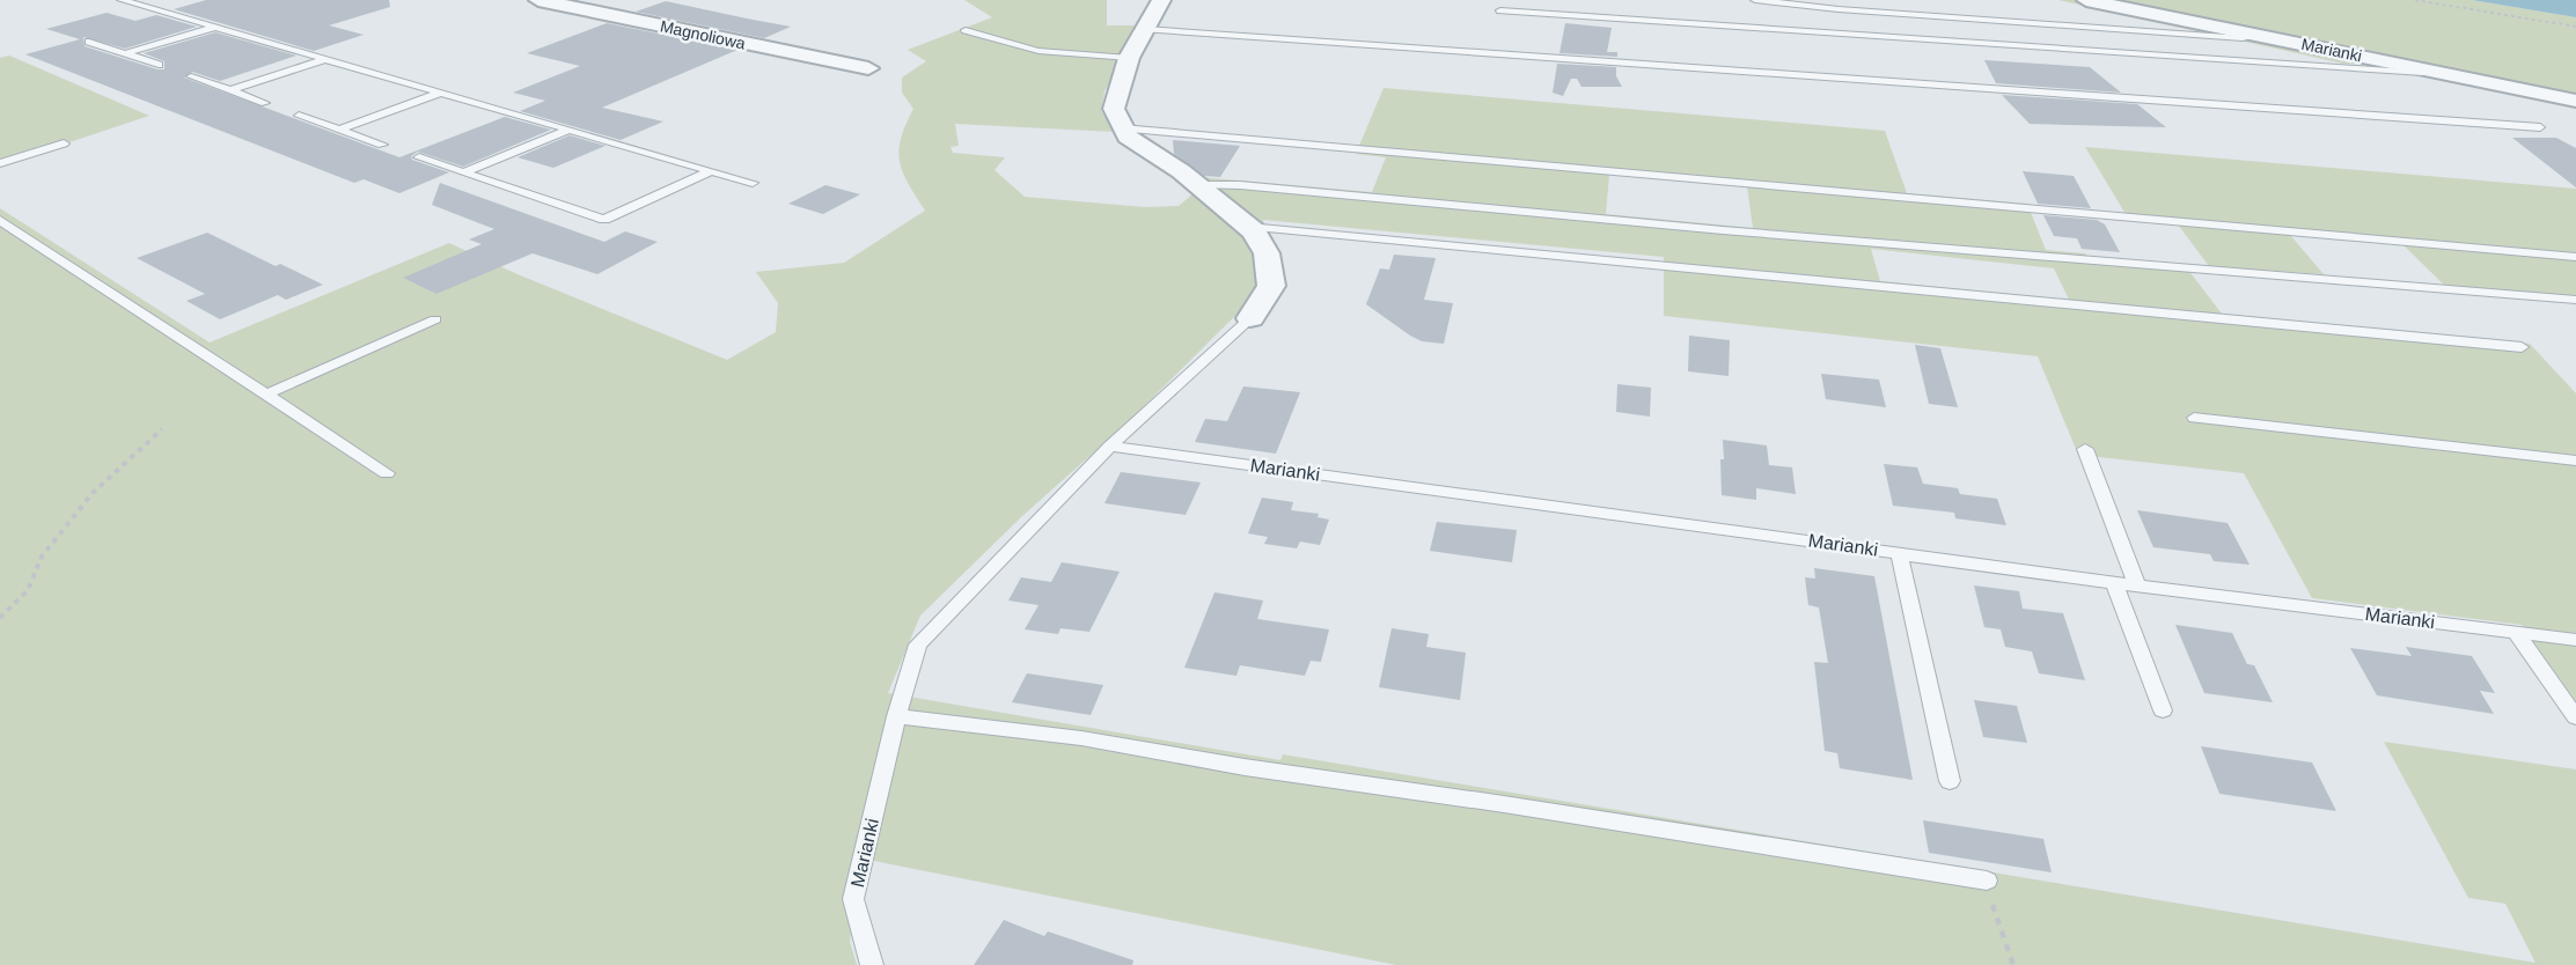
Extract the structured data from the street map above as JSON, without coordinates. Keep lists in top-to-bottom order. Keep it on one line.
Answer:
{"streets":{"street":["Magnoliowa","Marianki"]}}
